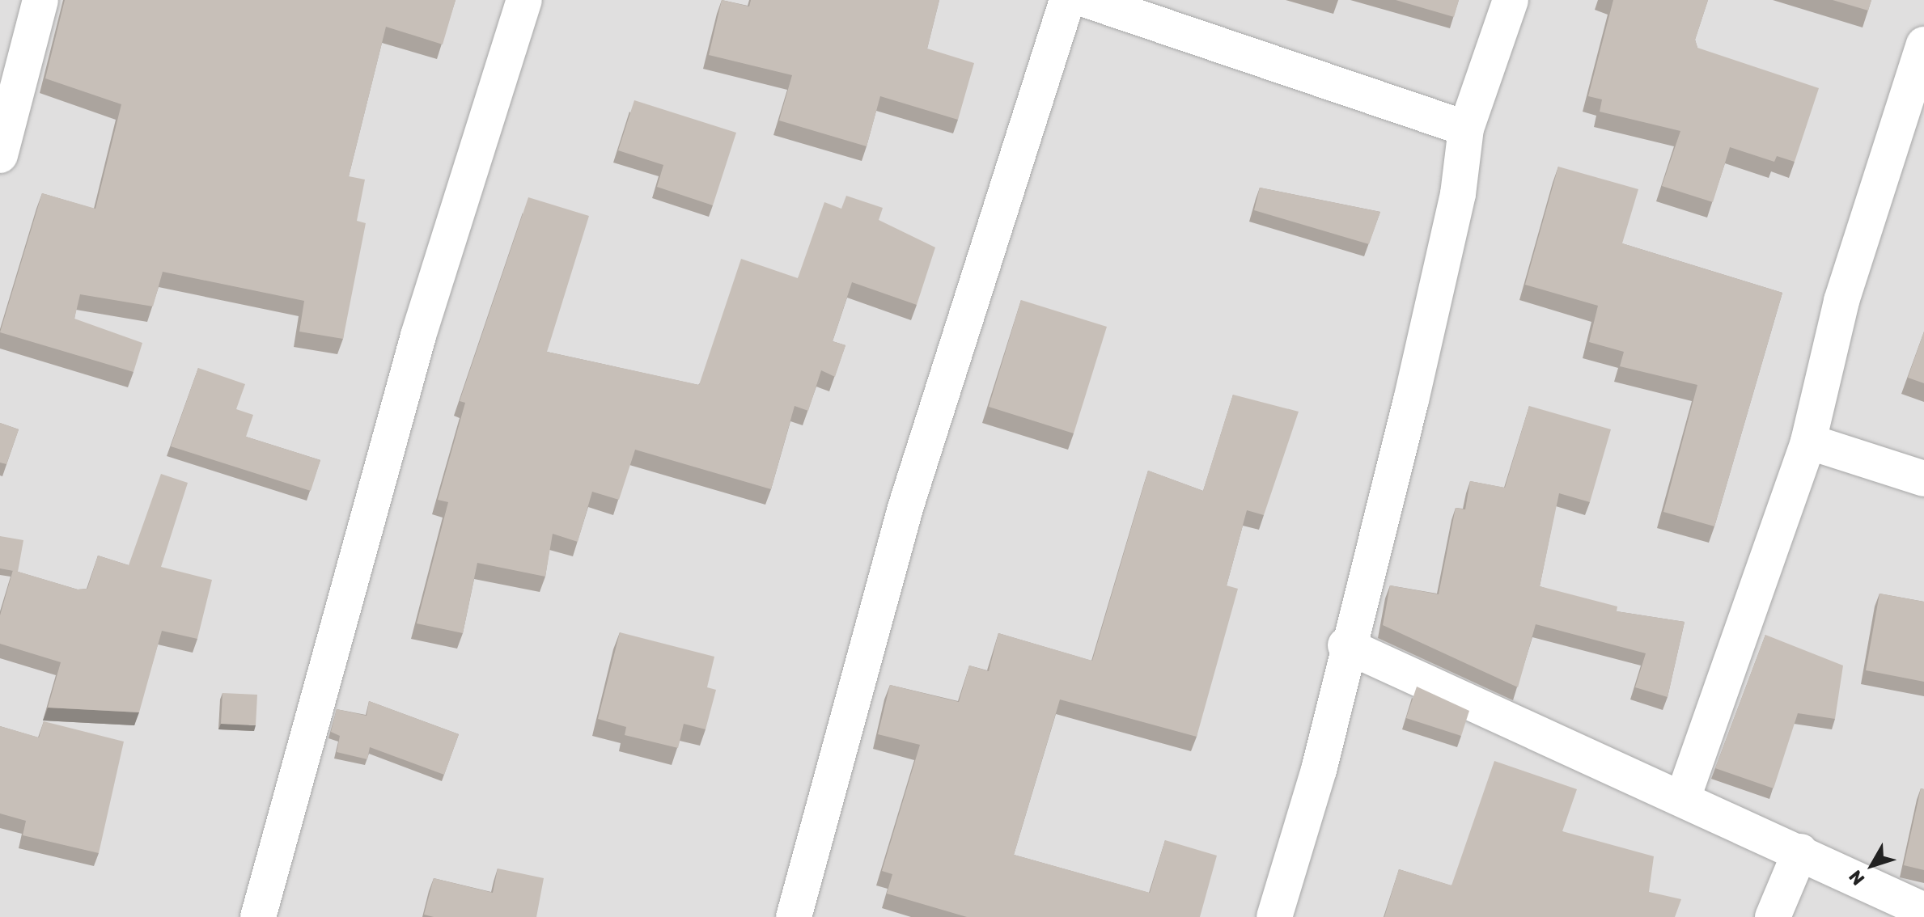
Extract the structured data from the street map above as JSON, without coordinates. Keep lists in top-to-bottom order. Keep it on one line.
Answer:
{"north":"bottom left"}
